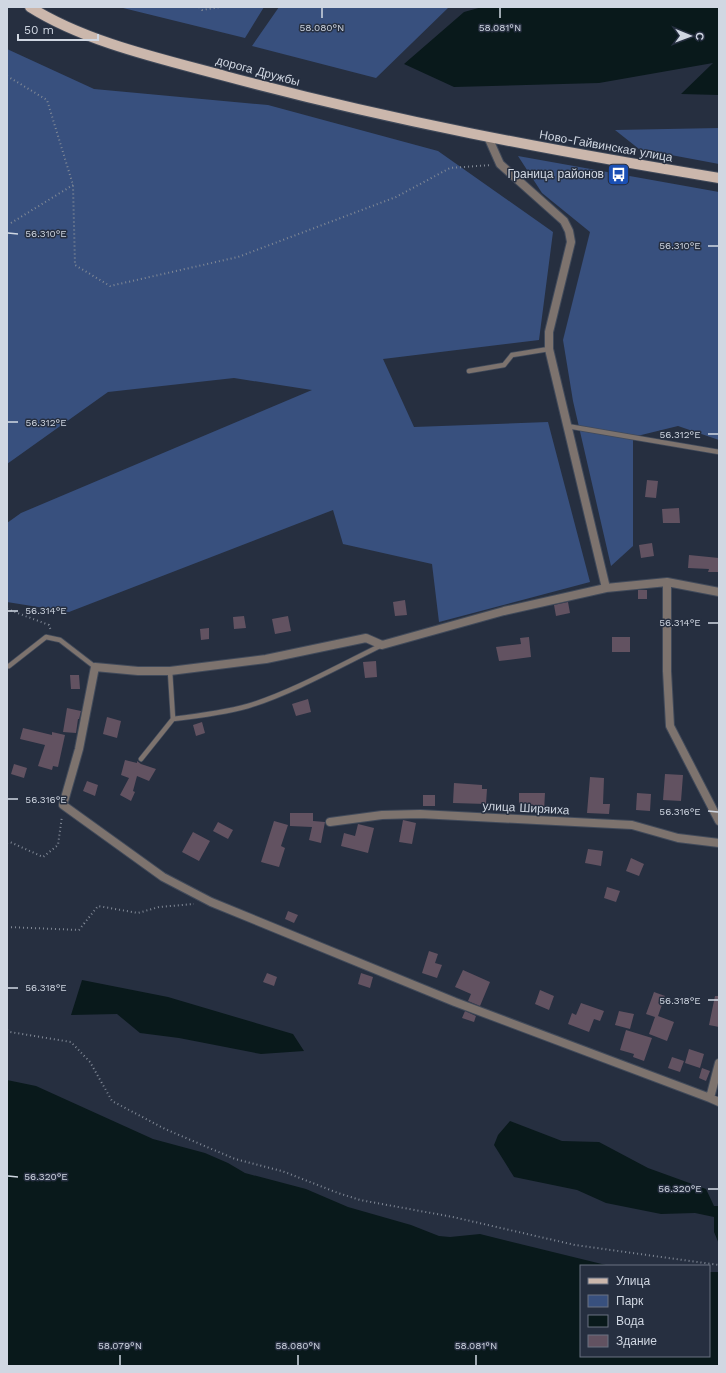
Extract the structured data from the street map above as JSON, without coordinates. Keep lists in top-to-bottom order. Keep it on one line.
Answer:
{"streets":{"main road":["дорога Дружбы","Ново-Гайвинская улица"],"street":["улица Ширяиха"]},"crossings":[["дорога Дружбы","Ново-Гайвинская улица"]],"places":{"bus stop":["Граница районов"]},"legend":["Улица","Парк","Вода","Здание"],"scale_bar":"50 m","north":"right","coordinates":["58.080°N","58.081°N","56.310°E","56.312°E","56.314°E","56.316°E","56.318°E","56.320°E","58.079°N"]}
